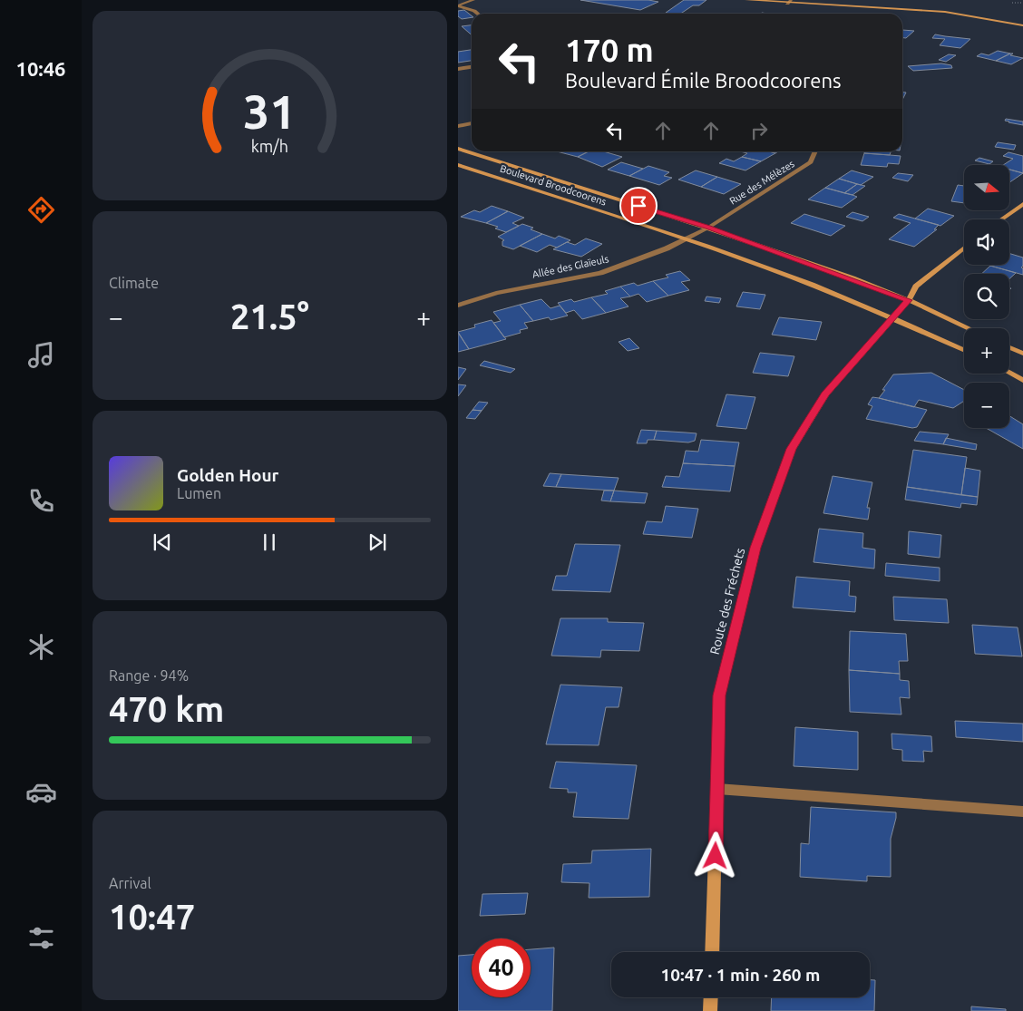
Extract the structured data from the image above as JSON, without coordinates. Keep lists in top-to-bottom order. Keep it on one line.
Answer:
{"streets":{"street":["Rue des Mélèzes","Boulevard Broodcoorens","Allée des Glaïeuls","Route des Fréchets"]},"crossings":[["Rue des Mélèzes","Allée des Glaïeuls"],["Boulevard Broodcoorens","Allée des Glaïeuls"],["Boulevard Broodcoorens","Route des Fréchets"]],"north":"right","page":{"tabs":"10:46","turn":["170 m","Boulevard Émile Broodcoorens"],"map_buttons":["+","−"],"tile":["Climate",["Range · 94%","470 km"],["Arrival","10:47"]],"heat":["−","21.5°","+"],"song":["Golden Hour","Lumen"],"limit":"40","trip":"10:47 · 1 min · 260 m","gauge":["31","km/h"]}}
